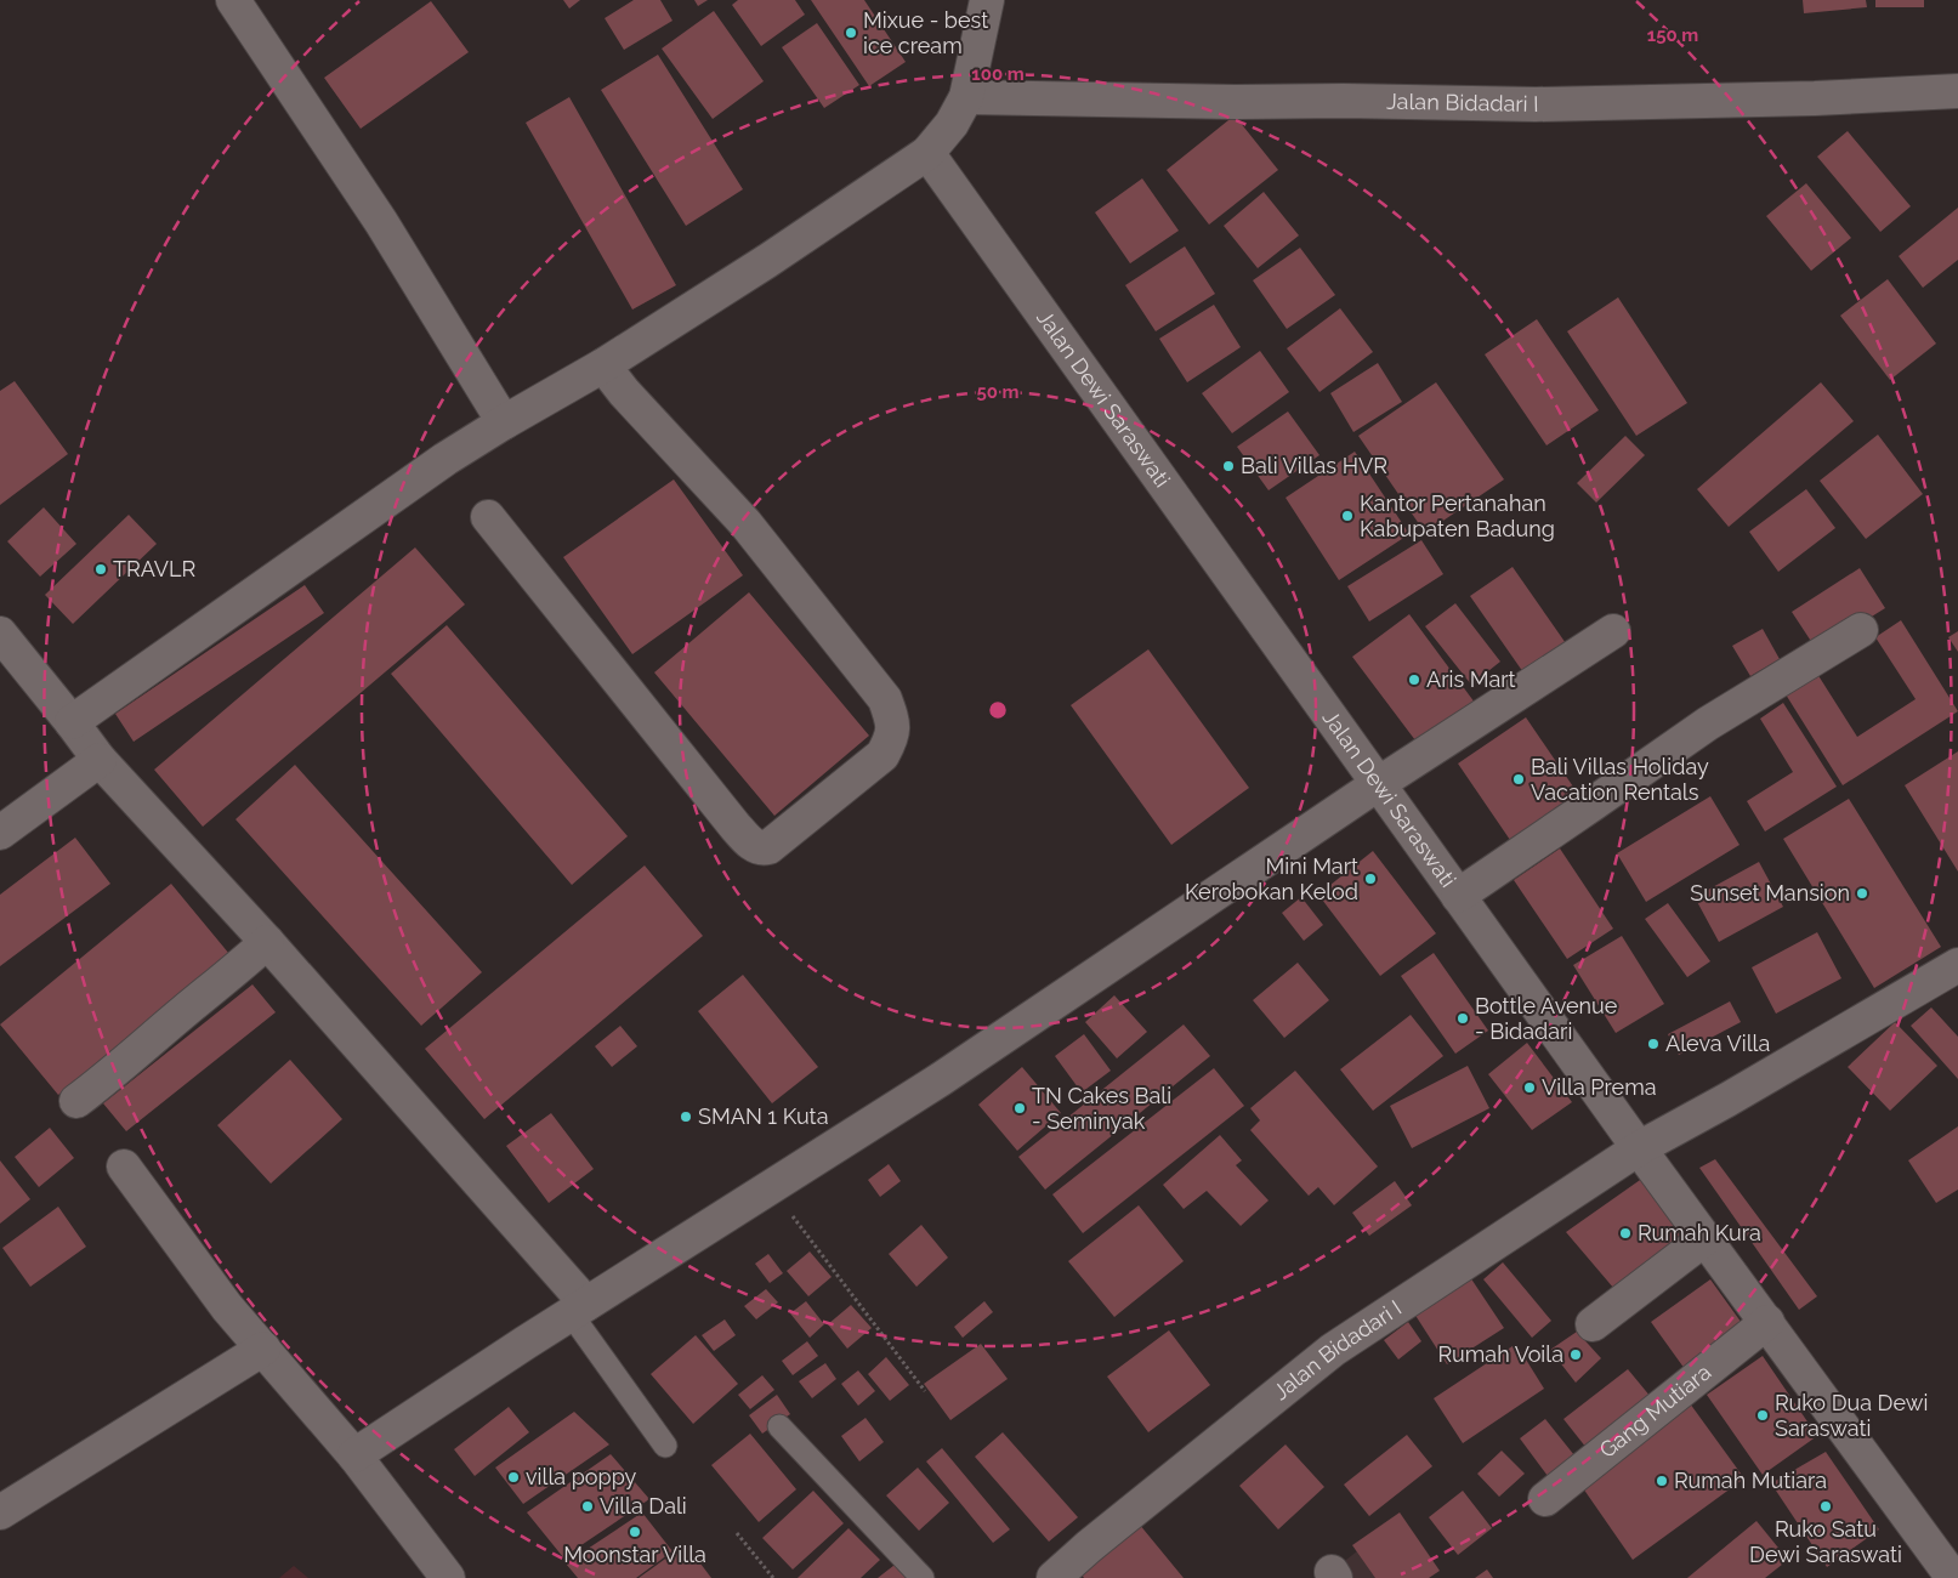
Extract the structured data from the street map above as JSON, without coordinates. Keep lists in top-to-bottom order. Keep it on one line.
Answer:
{"streets":{"street":["Jalan Bidadari I","Jalan Dewi Saraswati","Gang Mutiara"]},"crossings":[["Jalan Bidadari I","Jalan Dewi Saraswati"],["Jalan Dewi Saraswati","Gang Mutiara"]],"places":["Mixue - best ice cream","Bali Villas HVR","Kantor Pertanahan Kabupaten Badung","TRAVLR","Aris Mart","Bali Villas Holiday Vacation Rentals","Mini Mart Kerobokan Kelod","Sunset Mansion","Bottle Avenue - Bidadari","Aleva Villa","Villa Prema","TN Cakes Bali - Seminyak","SMAN 1 Kuta","Rumah Kura","Rumah Voila","Ruko Dua Dewi Saraswati","villa poppy","Rumah Mutiara","Villa Dali","Ruko Satu Dewi Saraswati","Moonstar Villa"],"rings":["150 m","100 m","50 m"]}
